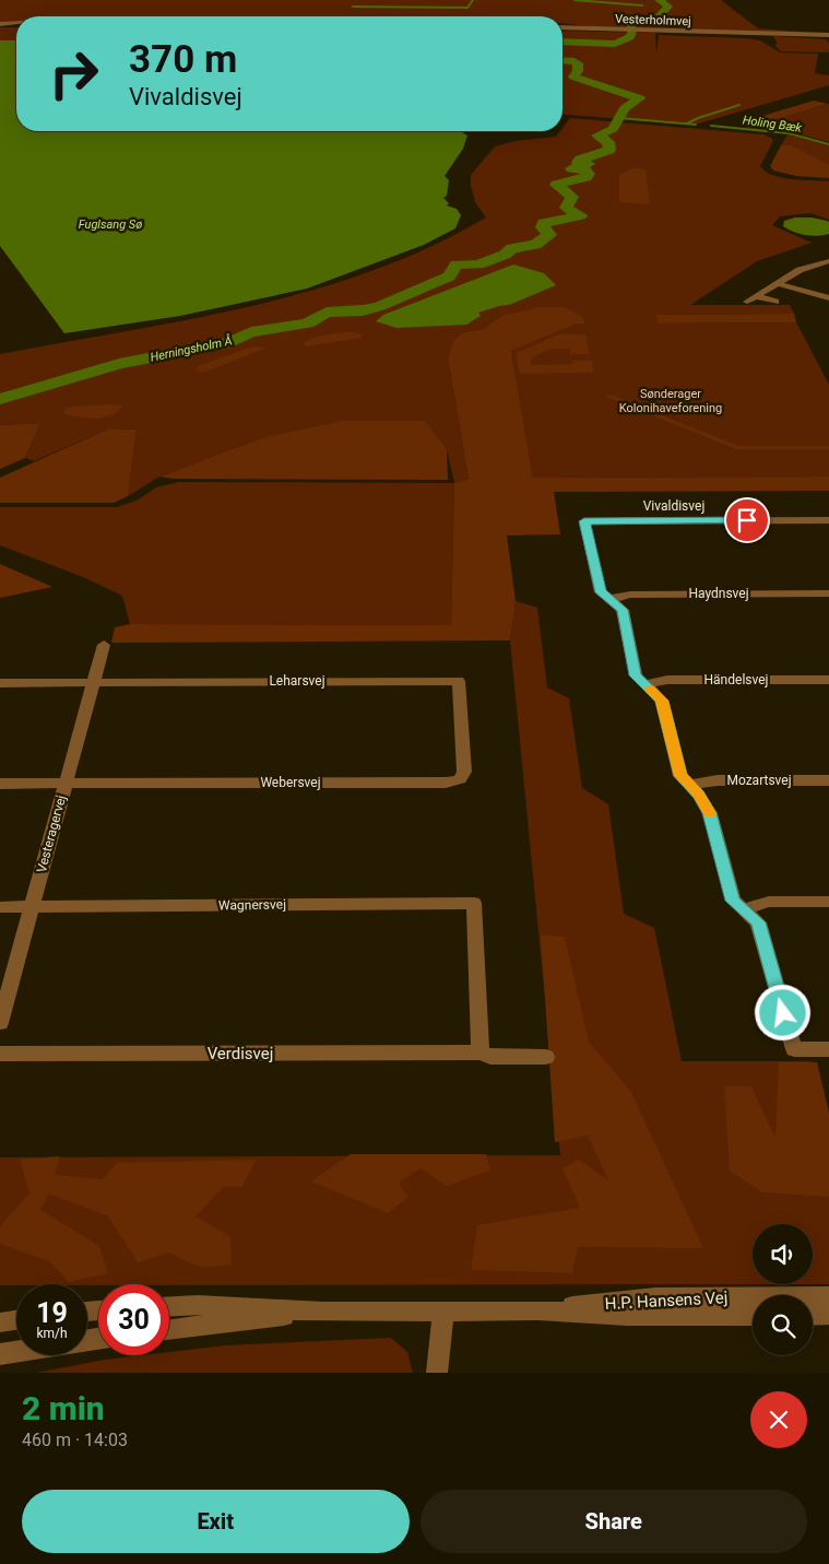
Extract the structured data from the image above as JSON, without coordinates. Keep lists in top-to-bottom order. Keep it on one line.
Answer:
{"streets":{"street":["Vesterholmvej","Vivaldisvej","Haydnsvej","Händelsvej","Leharsvej","Mozartsvej","Webersvej","Vesteragervej","Wagnersvej","Verdisvej","H.P. Hansens Vej"]},"crossings":[["Vivaldisvej","Haydnsvej"],["Leharsvej","Webersvej"],["Leharsvej","Vesteragervej"],["Webersvej","Vesteragervej"],["Vesteragervej","Wagnersvej"],["Wagnersvej","Verdisvej"]],"water":["Holing Bæk","Fuglsang Sø","Herningsholm Å"],"parks":["Sønderager Kolonihaveforening"],"page":{"turn":["370 m","Vivaldisvej"],"speed":"19 km/h","limit":"30","heading":["2 min","460 m · 14:03"],"buttons":["Exit","Share"]}}
